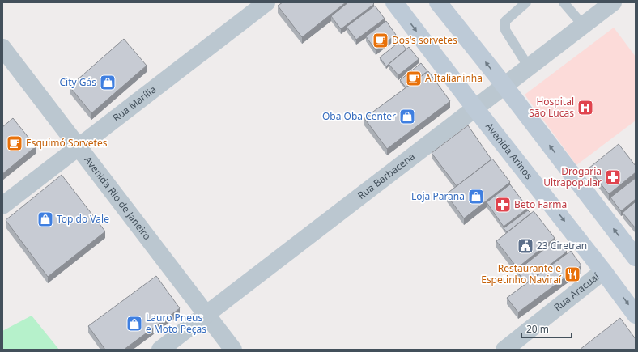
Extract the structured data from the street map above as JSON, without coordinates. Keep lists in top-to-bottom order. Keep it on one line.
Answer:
{"streets":{"main road":["Avenida Arinos"],"street":["Rua Marília","Rua Barbacena","Avenida Rio de Janeiro","Rua Aracuaí"]},"crossings":[["Rua Marília","Avenida Rio de Janeiro"],["Avenida Arinos","Rua Barbacena"],["Avenida Arinos","Rua Aracuaí"],["Rua Barbacena","Avenida Rio de Janeiro"]],"places":{"cafe":["Dos's sorvetes","A Italianinha","Esquimó Sorvetes"],"shop":["City Gás","Oba Oba Center","Loja Parana","Top do Vale","Lauro Pneus e Moto Peças"],"hospital":["Hospital São Lucas"],"pharmacy":["Drogaria Ultrapopular","Beto Farma"],"public building":["23 Ciretran"],"restaurant":["Restaurante e Espetinho Naviraí"]},"scale_bar":"20 m"}
